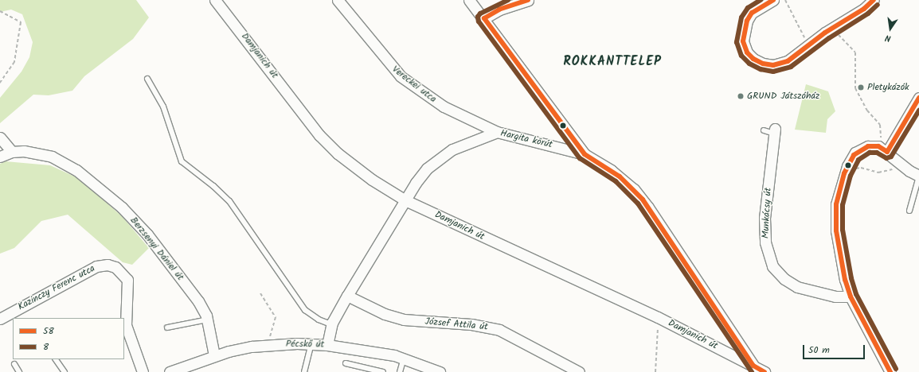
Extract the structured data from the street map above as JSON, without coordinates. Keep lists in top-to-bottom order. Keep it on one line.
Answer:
{"streets":{"street":["Damjanich út","Vereckei utca","Hargita körút","Munkácsy út","Berzsenyi Dániel út","Kazinczy Ferenc utca","József Attila út","Pécskő út"]},"crossings":[["Damjanich út","Hargita körút"],["Vereckei utca","Hargita körút"],["Hargita körút","József Attila út"],["Hargita körút","Pécskő út"],["Berzsenyi Dániel út","Pécskő út"]],"districts":["ROKKANTTELEP"],"places":["Pletykázók","GRUND Játszóház"],"lines":["transit line 58","transit line 8"],"legend":["58","8"],"scale_bar":"50 m","north":"bottom"}
